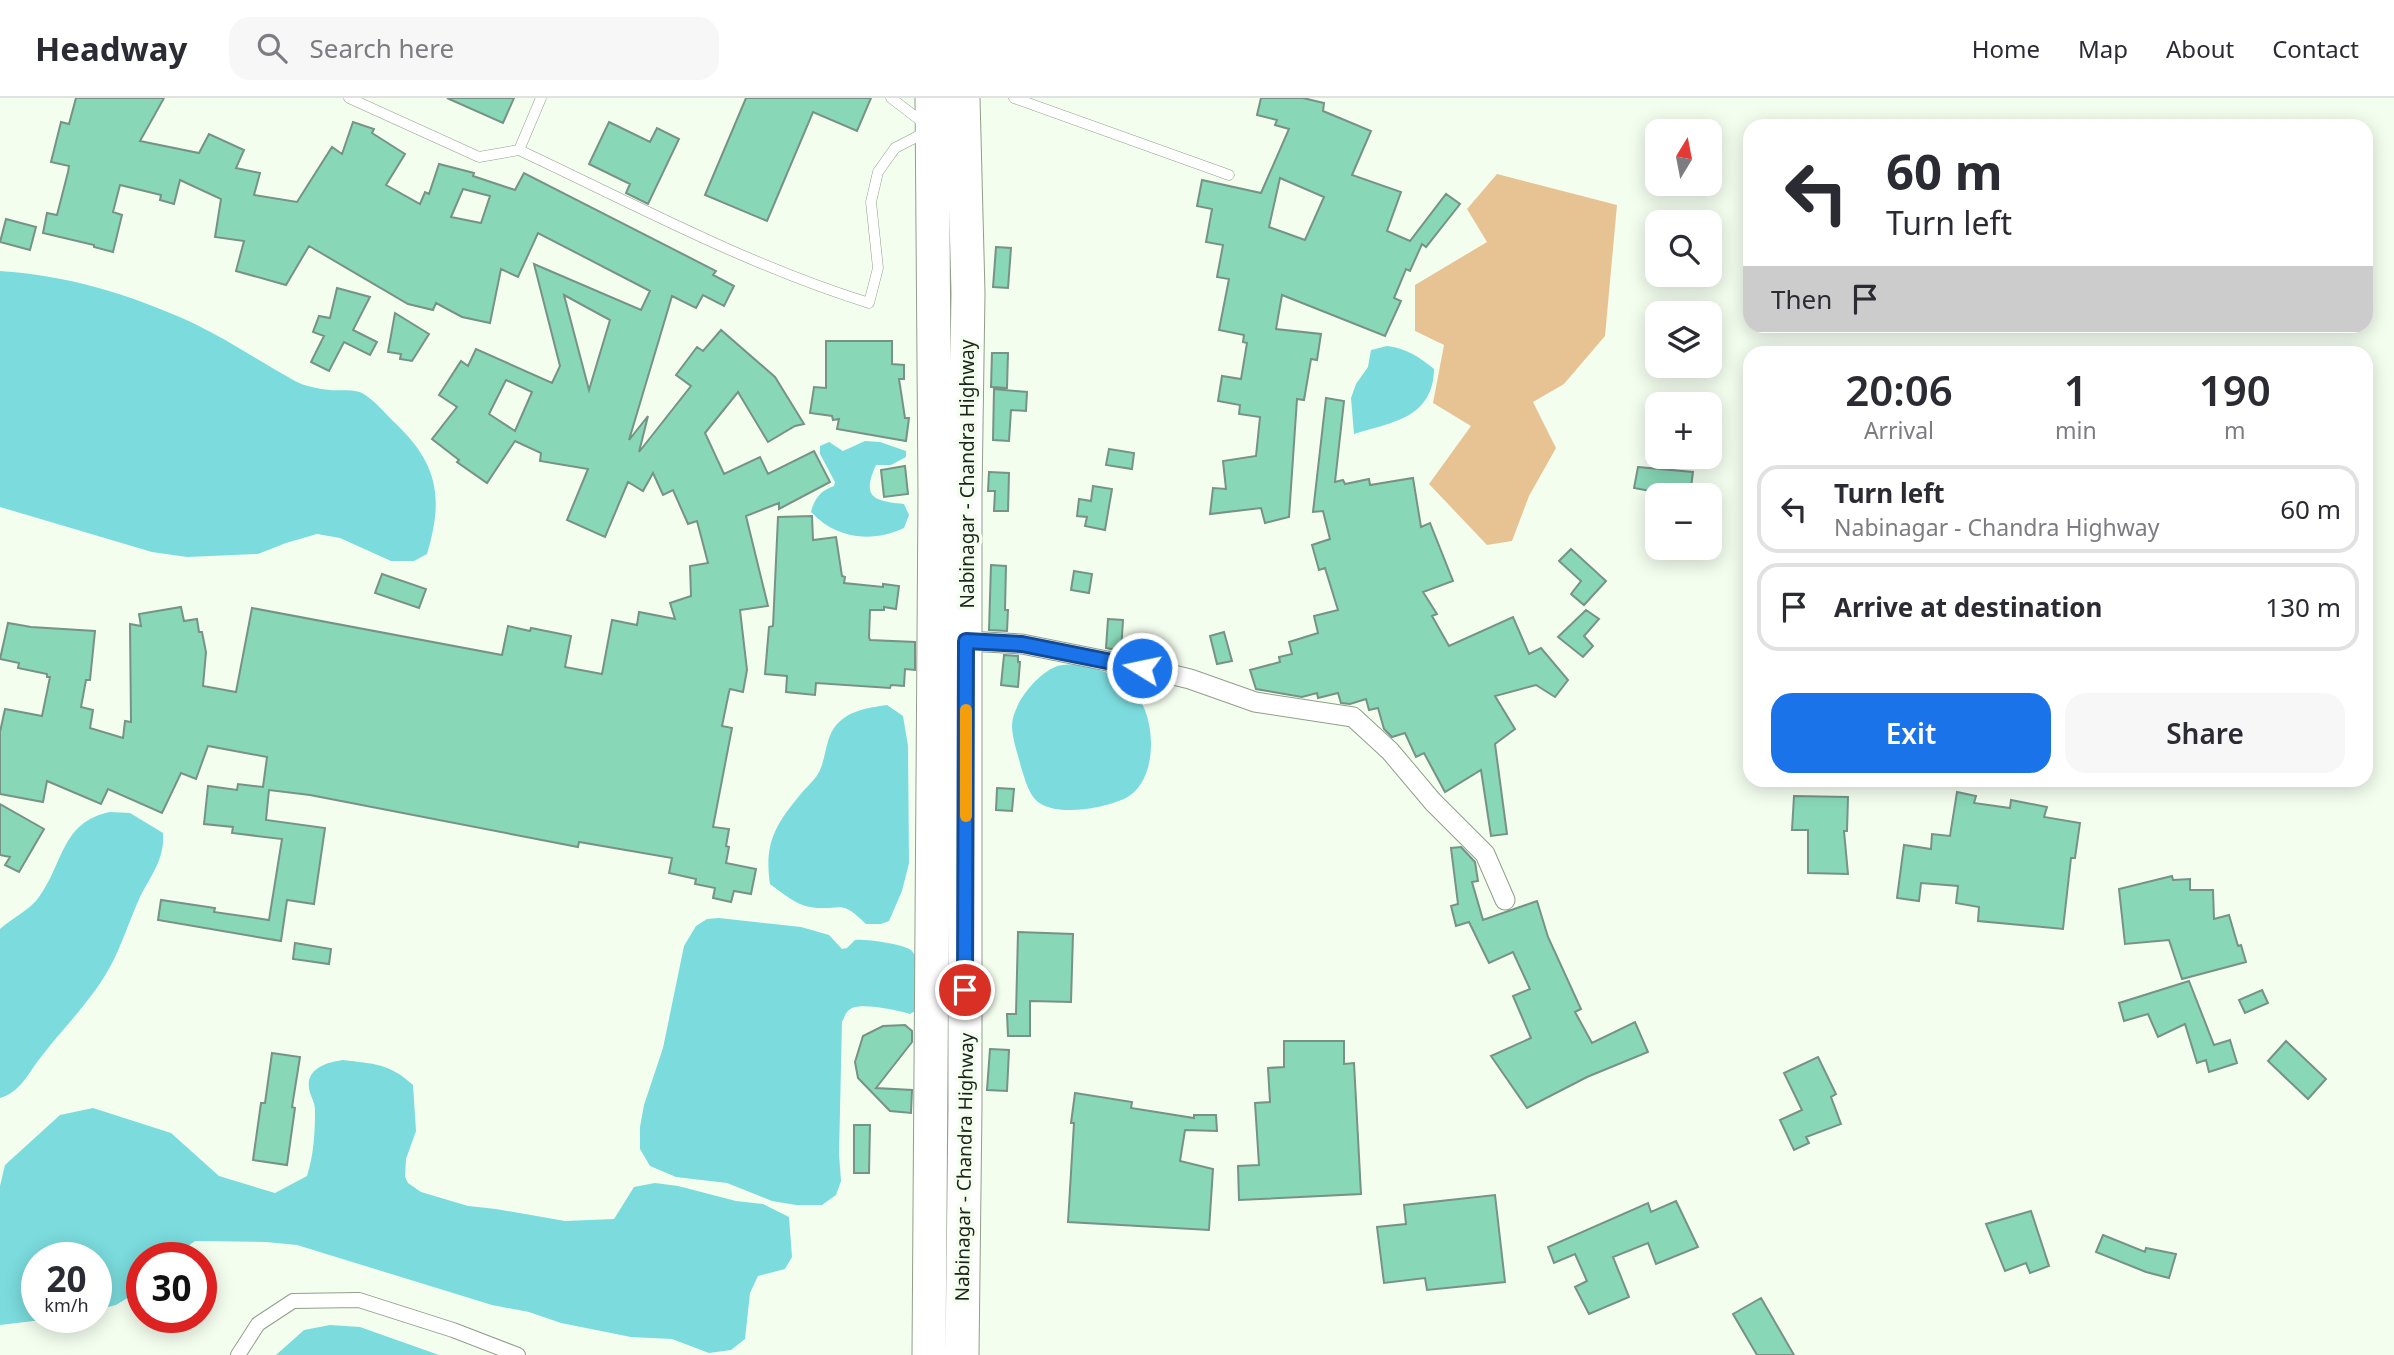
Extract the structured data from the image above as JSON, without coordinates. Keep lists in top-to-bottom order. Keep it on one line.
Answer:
{"streets":{"highway":["Nabinagar - Chandra Highway"]},"north":"top","page":{"header":"Headway","search":"Search here","nav":["Home","Map","About","Contact"],"map_buttons":["+","−"],"turn":["60 m","Turn left"],"then":"Then","eta":["20:06","Arrival","1","min","190","m"],"list":[{"name":"Turn left","note":"Nabinagar - Chandra Highway","value":"60 m"},{"name":"Arrive at destination","value":"130 m"}],"buttons":["Exit","Share"],"speed":"20 km/h","limit":"30"}}
